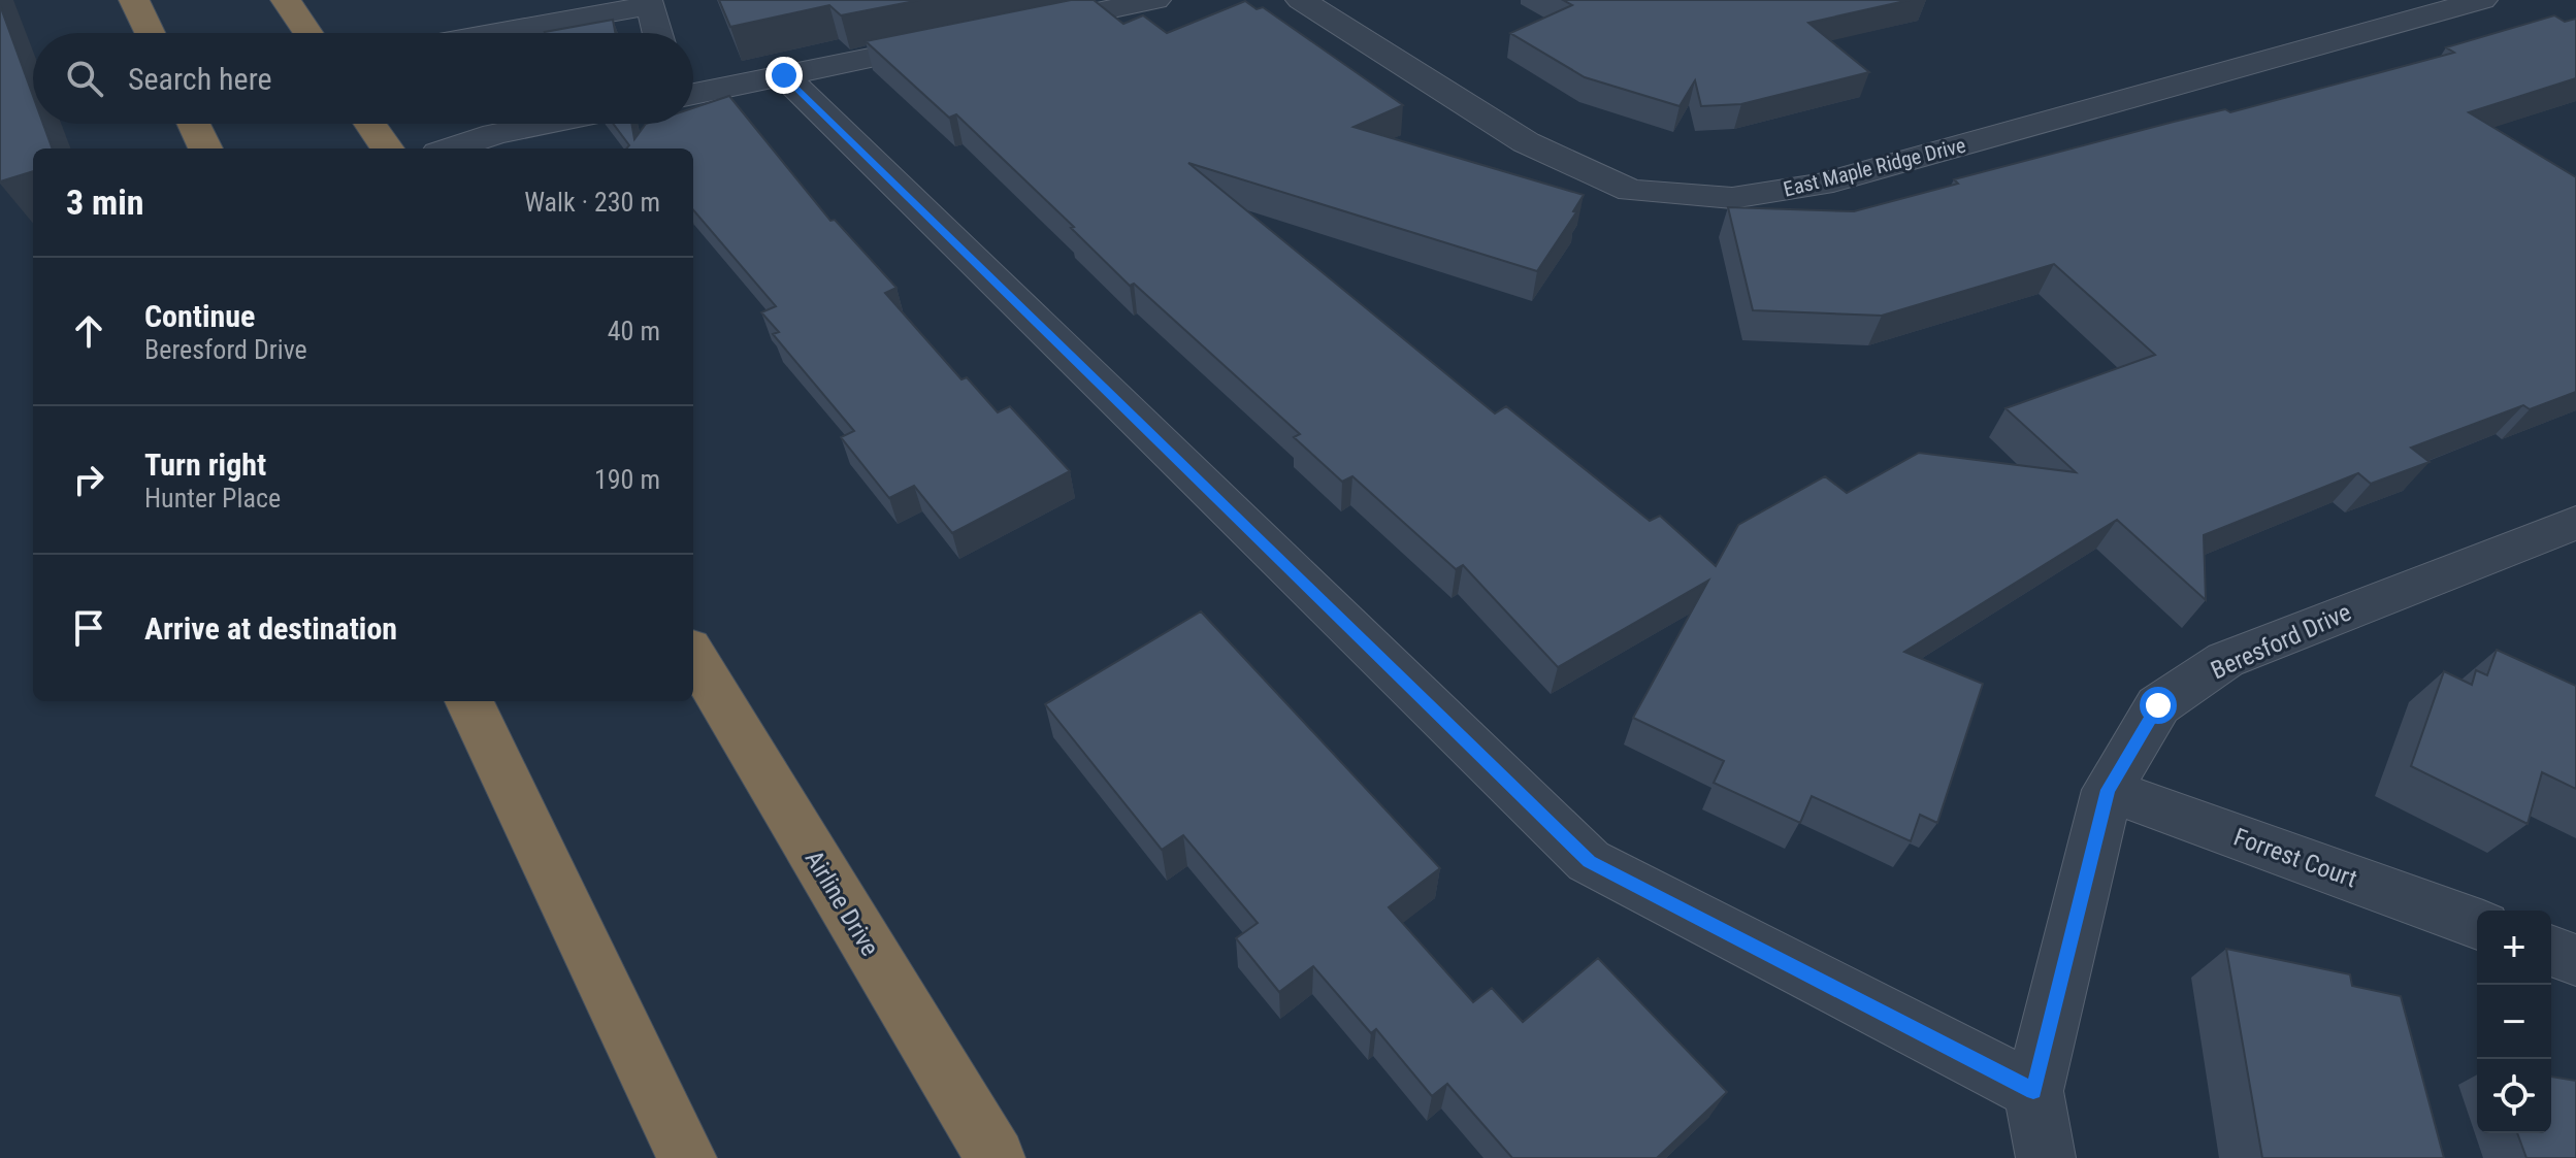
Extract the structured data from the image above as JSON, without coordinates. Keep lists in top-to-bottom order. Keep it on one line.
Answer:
{"streets":{"highway":["Airline Drive"],"street":["East Maple Ridge Drive","Beresford Drive","Forrest Court"]},"crossings":[["Beresford Drive","Forrest Court"]],"page":{"search":"Search here","heading":["3 min","Walk · 230 m"],"list":[["Continue","Beresford Drive","40 m"],["Turn right","Hunter Place","190 m"],"Arrive at destination"],"map_buttons":["+","−"]}}
